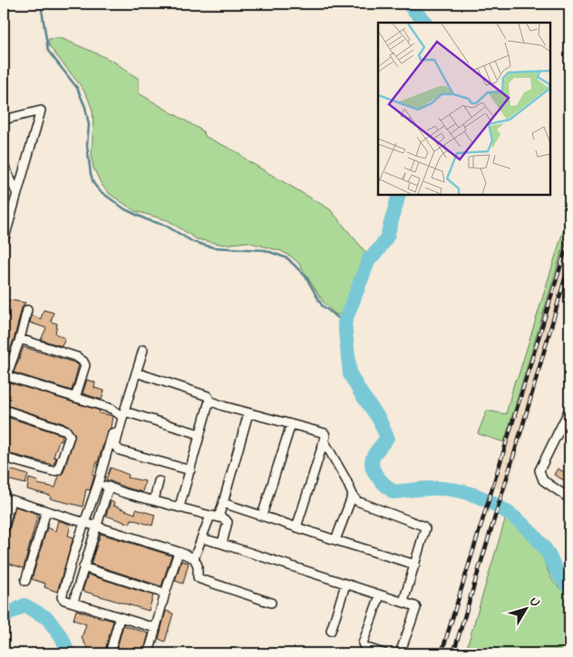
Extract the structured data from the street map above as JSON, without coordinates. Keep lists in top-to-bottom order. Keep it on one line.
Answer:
{"north":"top right"}
